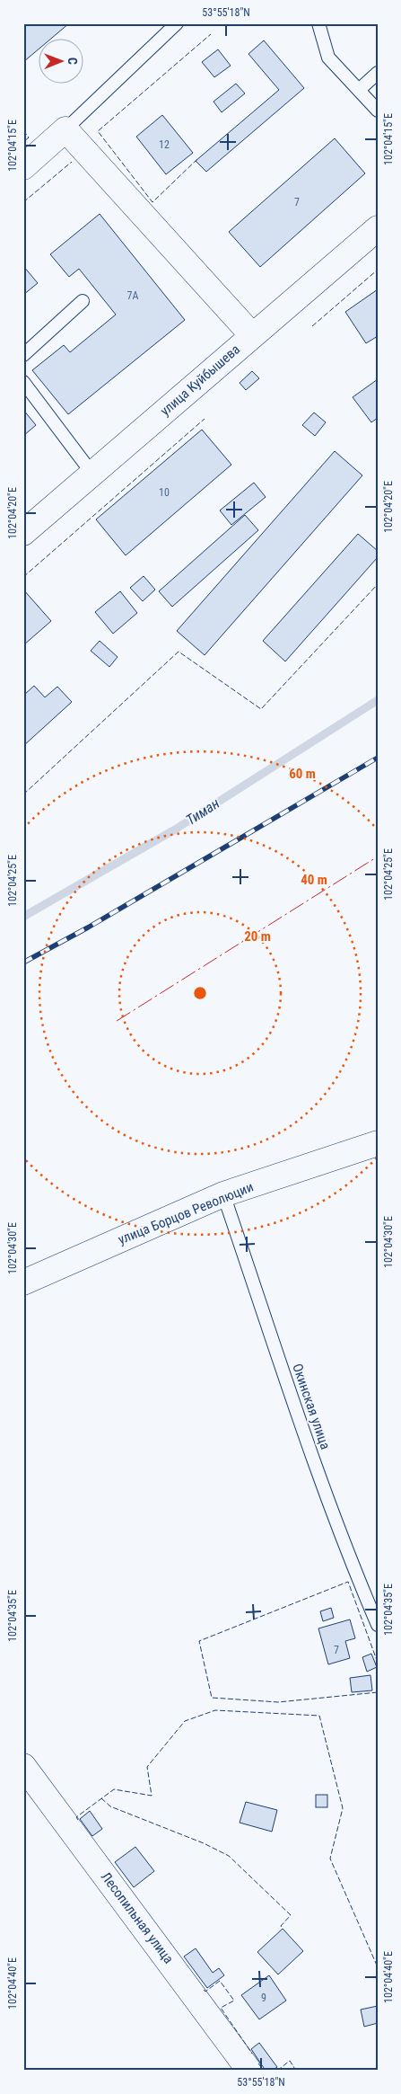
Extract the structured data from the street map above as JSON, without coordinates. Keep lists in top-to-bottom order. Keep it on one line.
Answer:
{"streets":{"street":["улица Куйбышева","улица Борцов Революции","Лесопильная улица"],"lane":["Окинская улица"]},"crossings":[["улица Борцов Революции","Окинская улица"]],"water":["Тиман"],"house_numbers":["12","7","7А","10","7","9"],"north":"right","coordinates":["53°55'18\"N","102°04'15\"E","102°04'20\"E","102°04'25\"E","102°04'30\"E","102°04'35\"E","102°04'40\"E"],"rings":["60 m","40 m","20 m"]}
